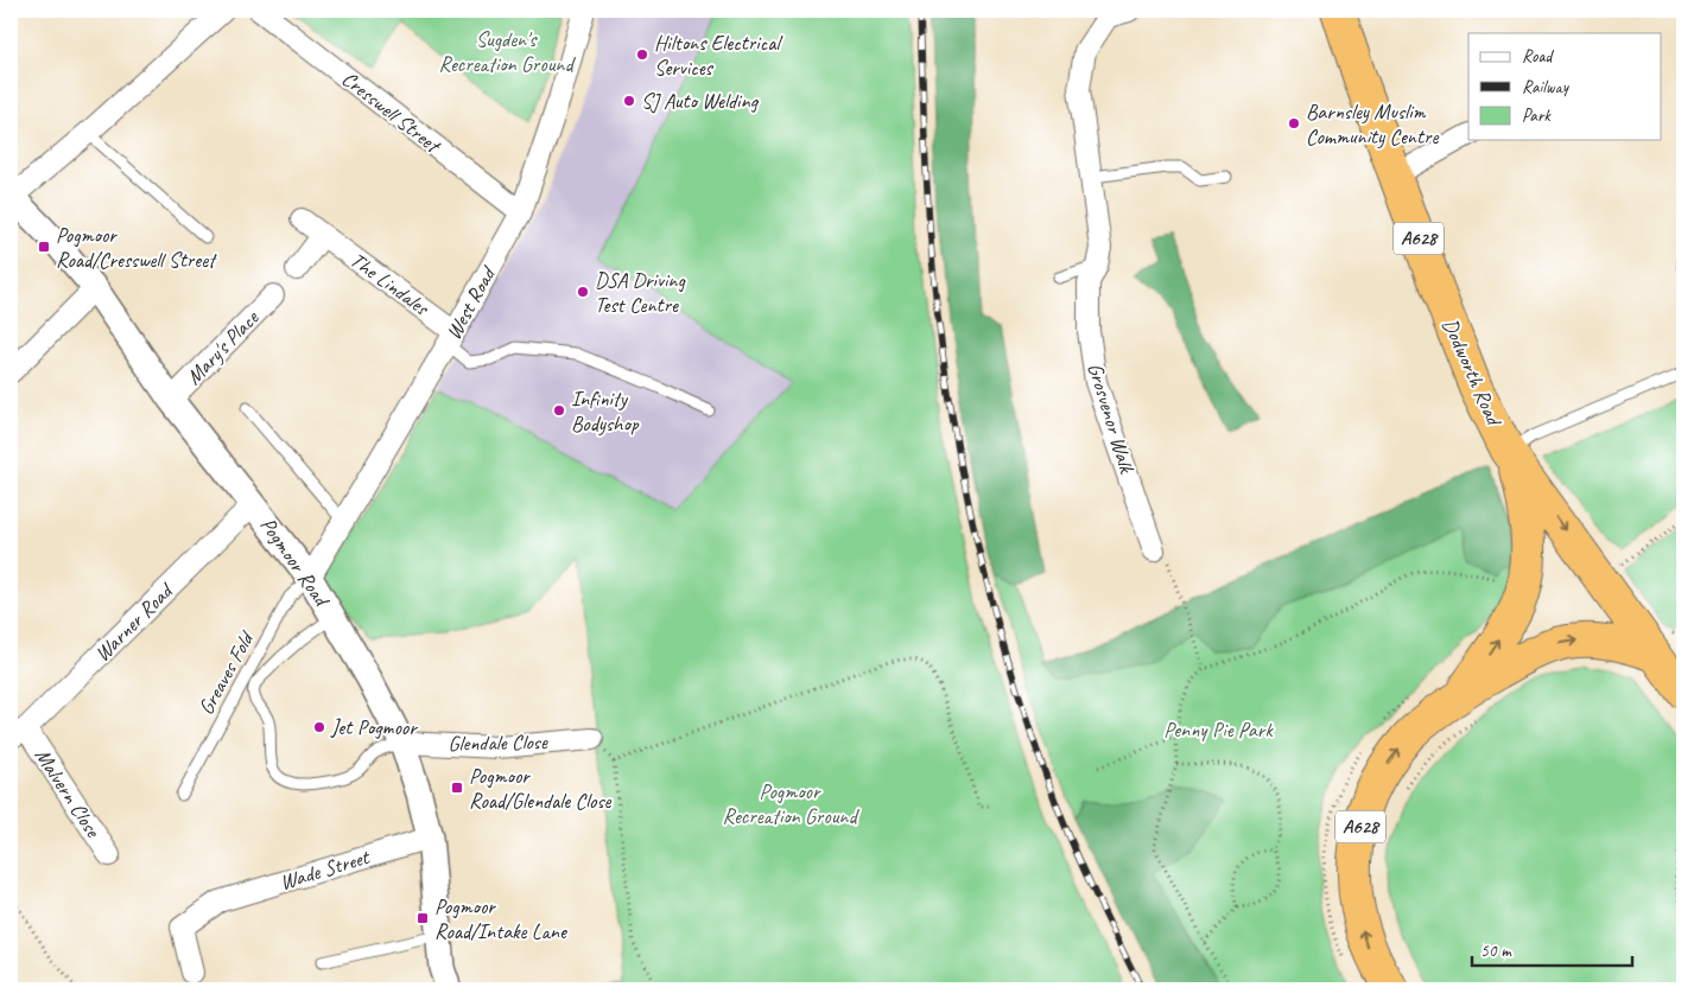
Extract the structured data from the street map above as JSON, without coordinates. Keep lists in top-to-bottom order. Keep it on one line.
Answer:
{"streets":{"highway":["A628","Dodworth Road"],"street":["Cresswell Street","The Lindales","West Road","Mary's Place","Grosvenor Walk","Pogmoor Road","Warner Road","Glendale Close","Malvern Close","Wade Street"],"lane":["Greaves Fold"]},"crossings":[["Cresswell Street","West Road"],["A628","Dodworth Road"],["The Lindales","West Road"],["West Road","Pogmoor Road"],["West Road","Greaves Fold"],["Mary's Place","Pogmoor Road"],["Pogmoor Road","Warner Road"],["Pogmoor Road","Greaves Fold"],["Pogmoor Road","Glendale Close"],["Pogmoor Road","Wade Street"],["Warner Road","Malvern Close"]],"parks":["Sugden's Recreation Ground","Penny Pie Park","Pogmoor Recreation Ground"],"places":{"other":["Hiltons Electrical Services","SJ Auto Welding","Barnsley Muslim Community Centre","DSA Driving Test Centre","Infinity Bodyshop","Jet Pogmoor"],"transit":["Pogmoor Road/Cresswell Street","Pogmoor Road/Glendale Close","Pogmoor Road/Intake Lane"]},"legend":["Road","Railway","Park"],"scale_bar":"50 m"}
